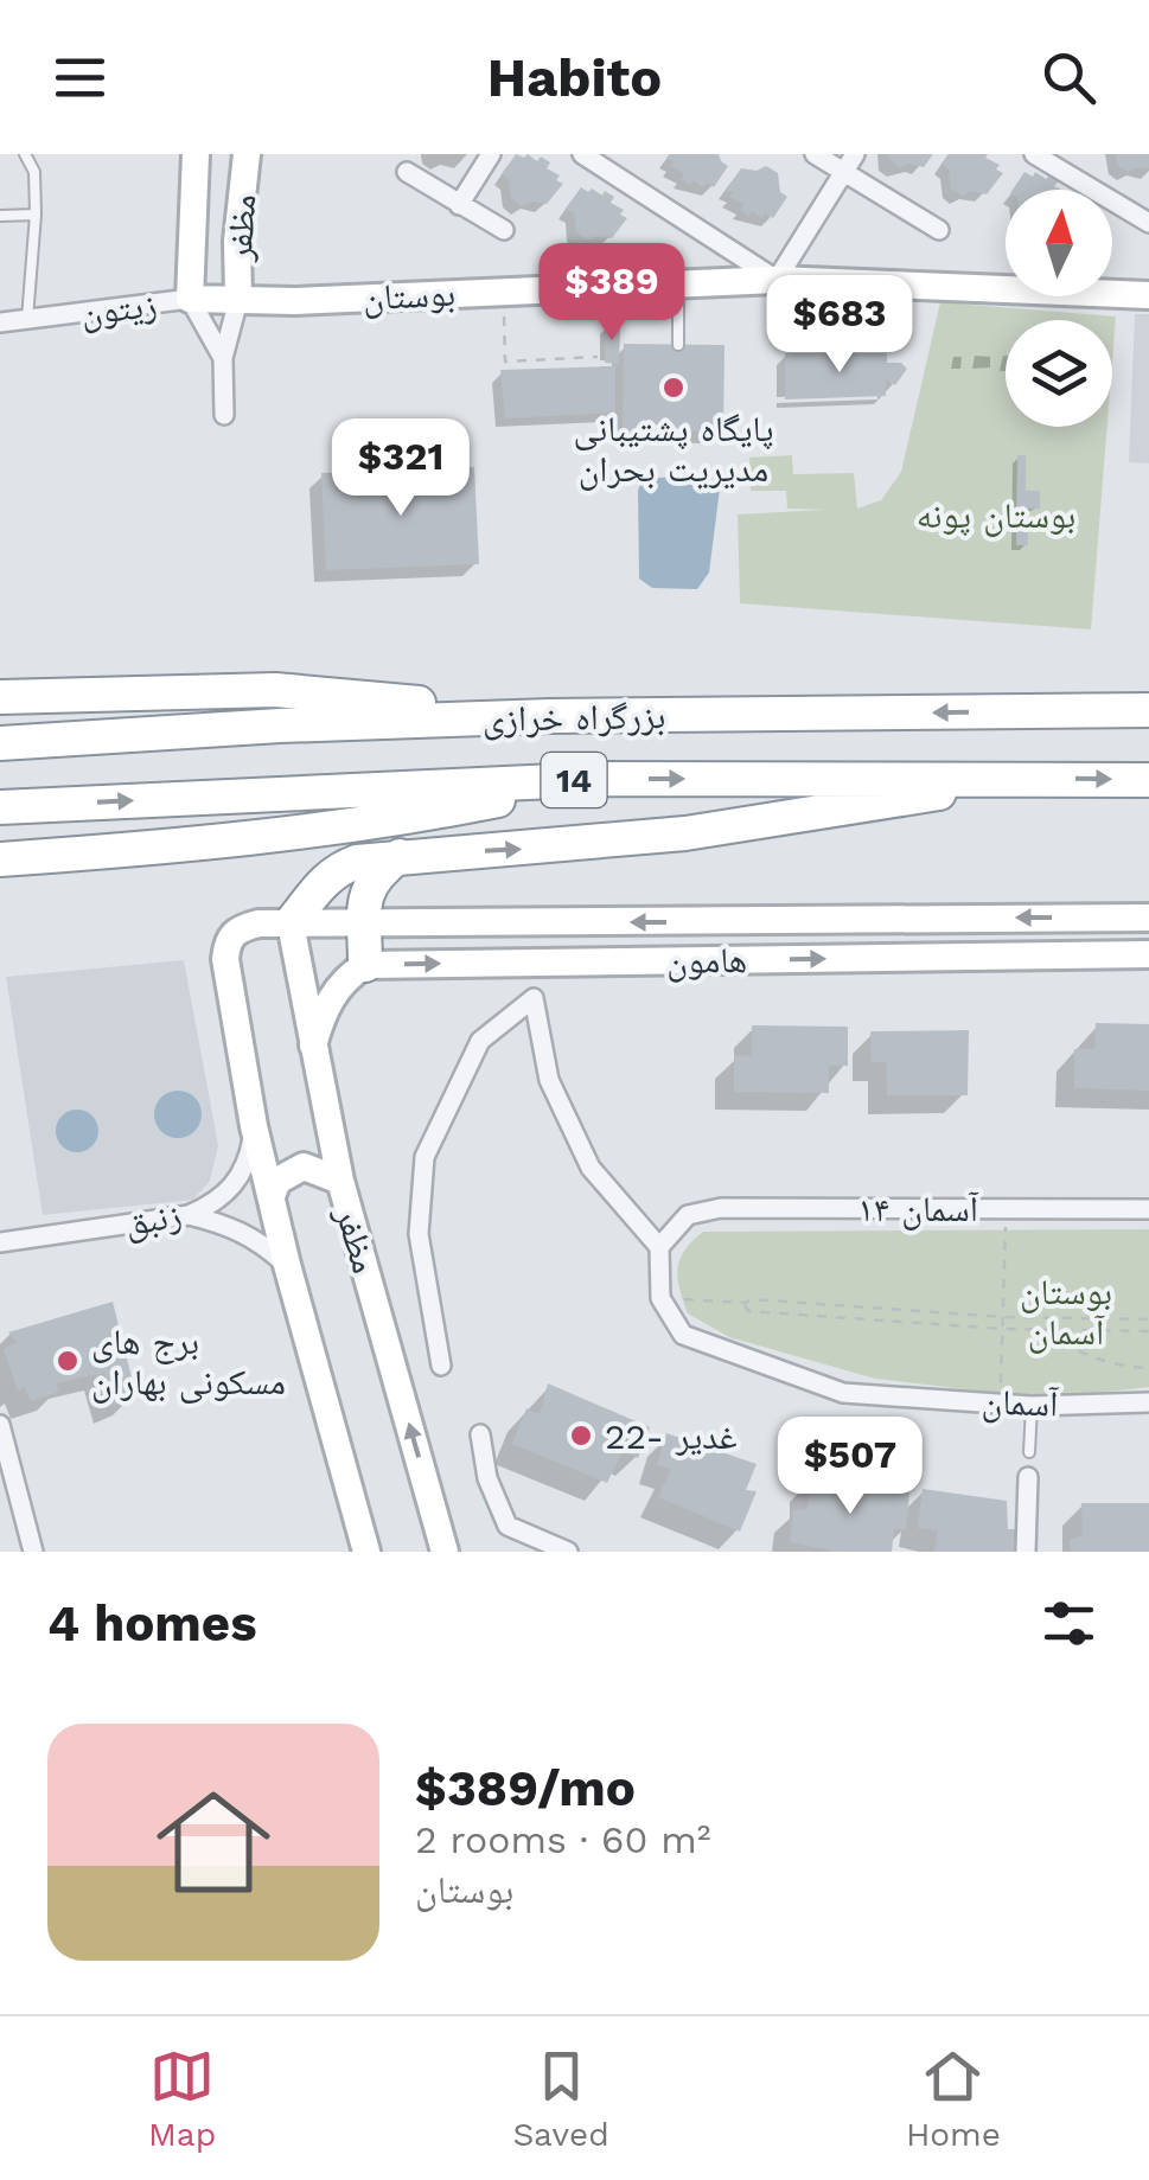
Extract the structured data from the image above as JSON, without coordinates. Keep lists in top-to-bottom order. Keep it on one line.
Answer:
{"streets":{"highway":["بزرگراه خرازی","14"],"street":["مظفر","بوستان","زیتون","هامون","آسمان ۱۴","زنبق","آسمان"]},"crossings":[["مظفر","بوستان"],["مظفر","زیتون"],["مظفر","هامون"],["مظفر","زنبق"],["بوستان","زیتون"],["آسمان ۱۴","آسمان"]],"parks":["بوستان پونه","بوستان آسمان"],"places":["پایگاه پشتیبانی مدیریت بحران","برج های مسکونی بهاران","22- غدیر"],"north":"top","page":{"header":"Habito","price":["$389","$683","$321","$507"],"heading":"4 homes","list":[{"name":"$389/mo","note":"2 rooms · 60 m² · بوستان"}],"tabs":["Map","Saved","Home"]}}
